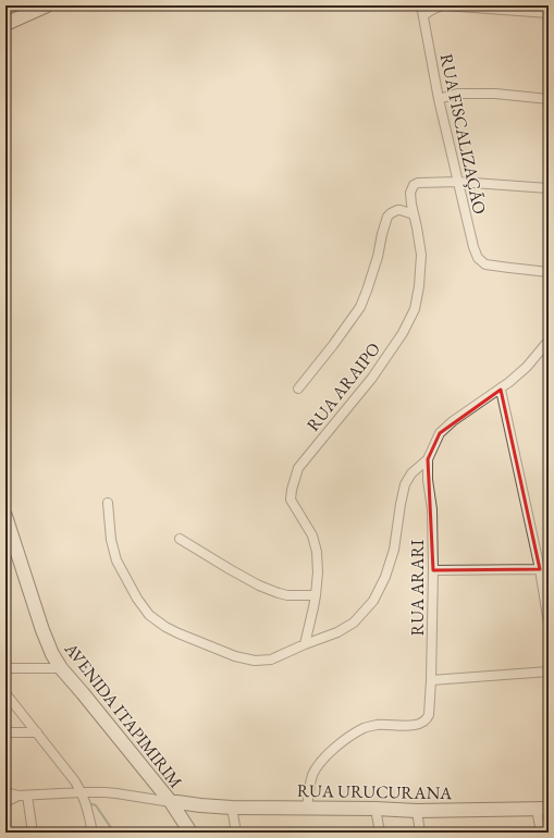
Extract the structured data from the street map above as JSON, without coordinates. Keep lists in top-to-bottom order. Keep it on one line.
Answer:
{"streets":{"main road":["AVENIDA ITAPIMIRIM","RUA URUCURANA"],"street":["RUA FISCALIZAÇÃO","RUA ARAIPO","RUA ARARI"]},"crossings":[["RUA FISCALIZAÇÃO","RUA ARAIPO"],["RUA ARARI","RUA URUCURANA"],["AVENIDA ITAPIMIRIM","RUA URUCURANA"]]}
